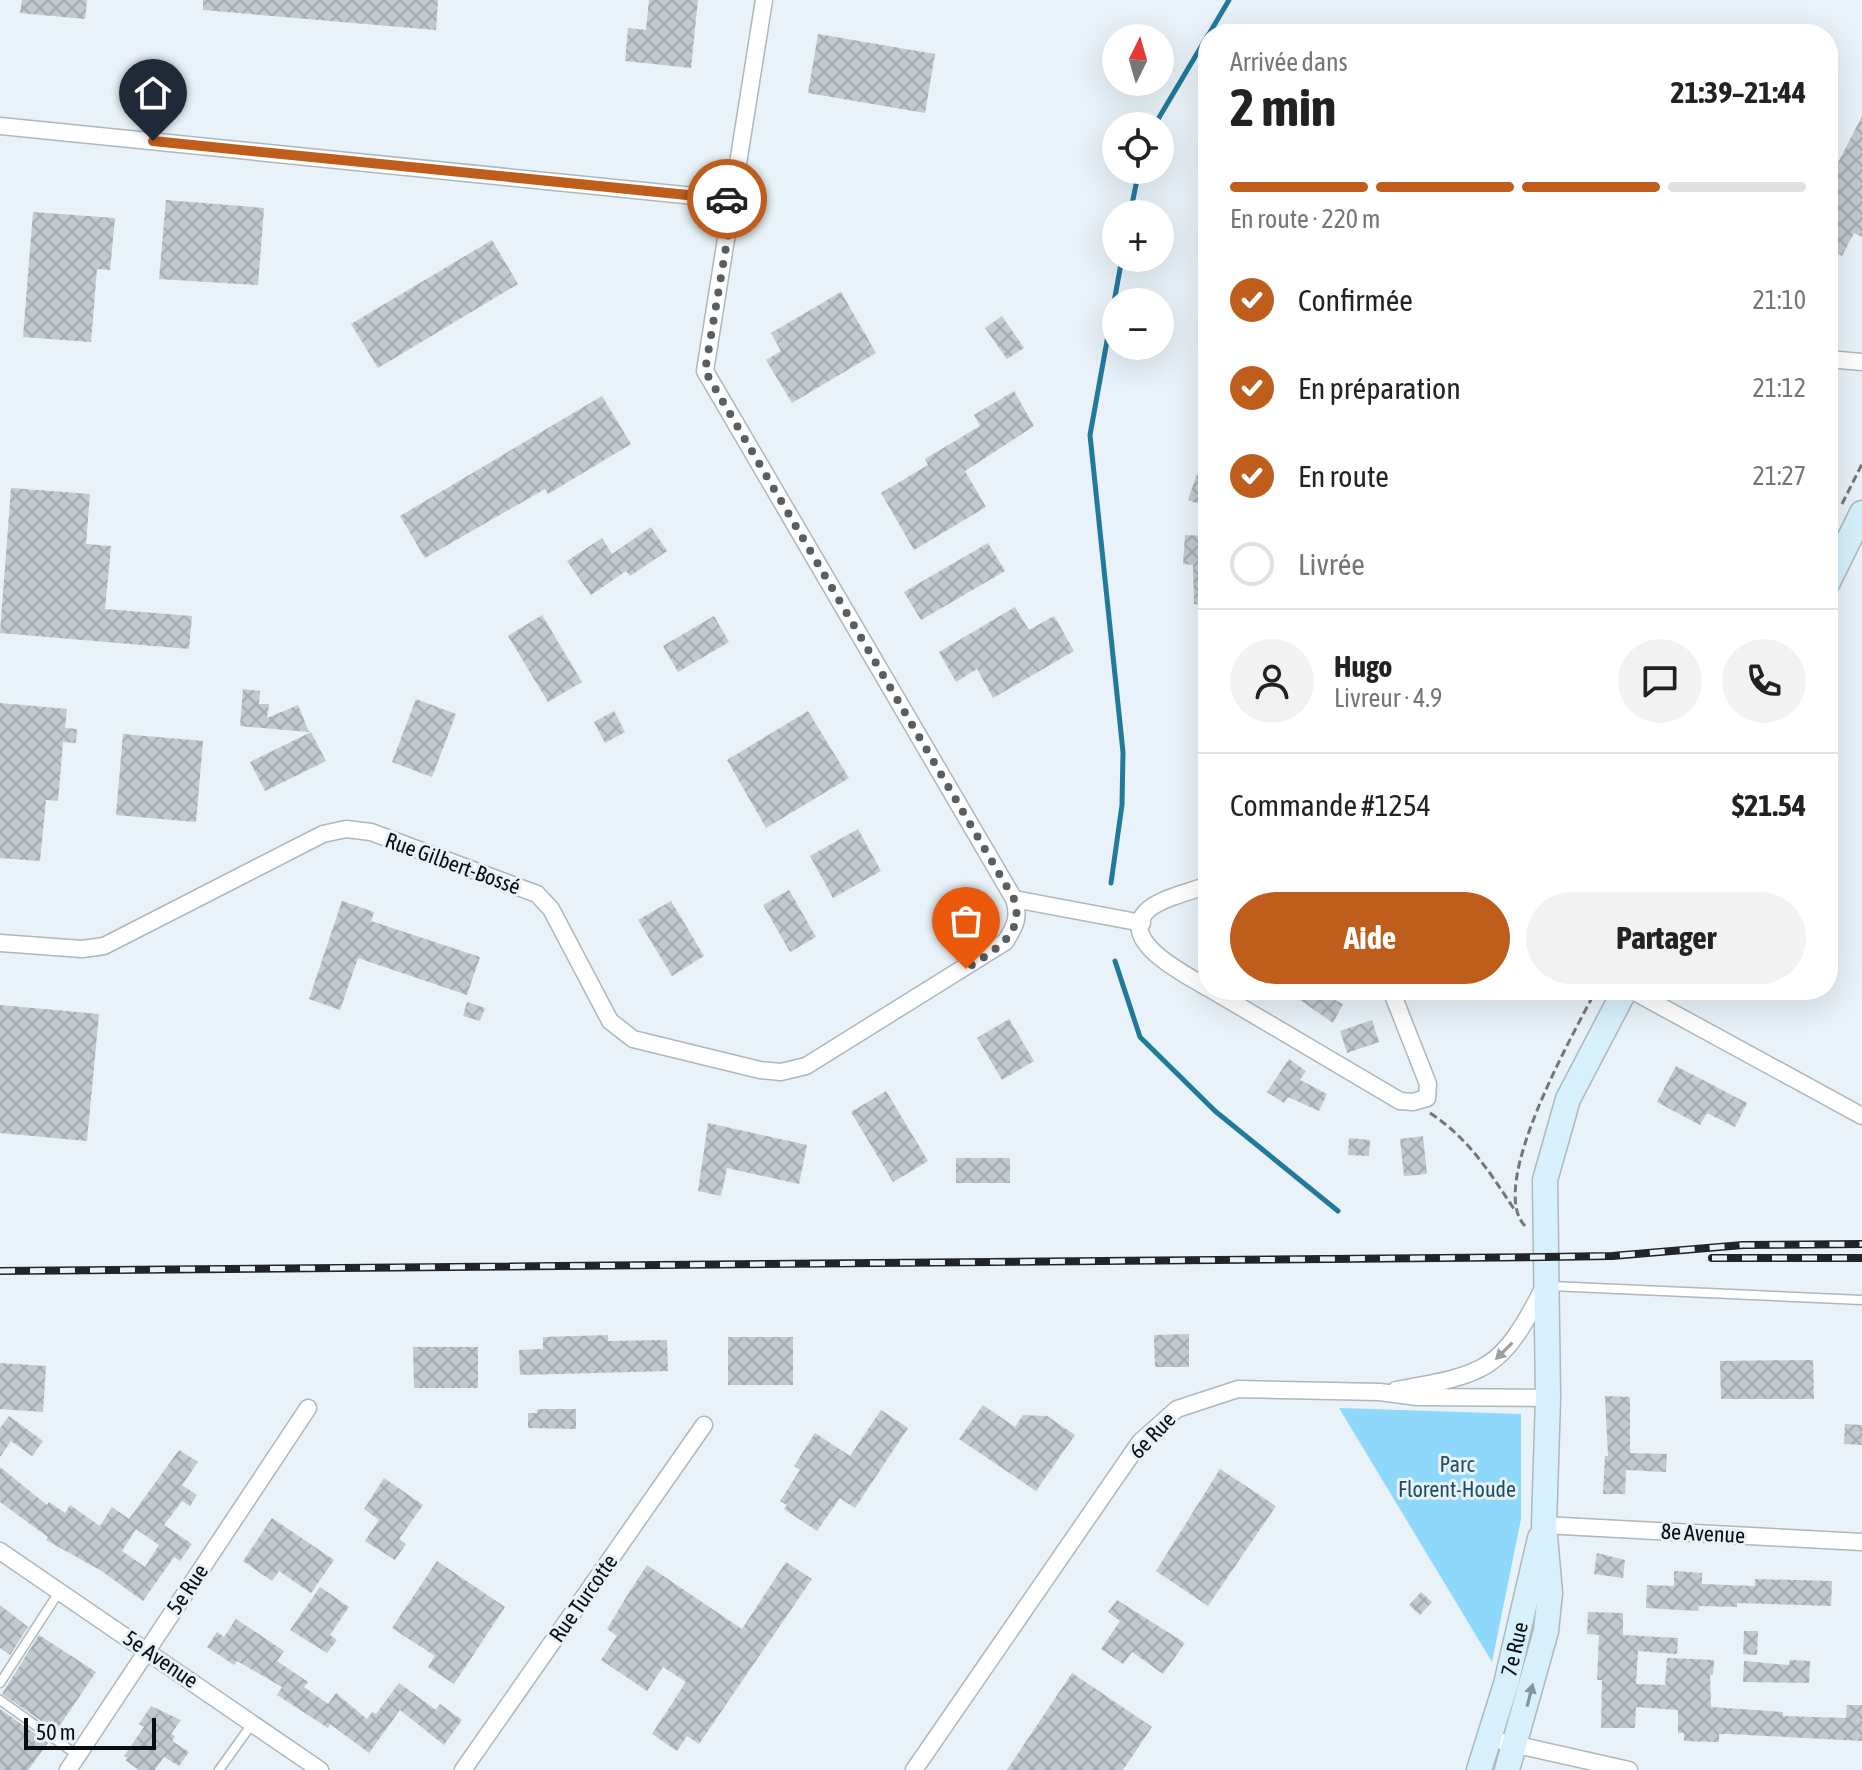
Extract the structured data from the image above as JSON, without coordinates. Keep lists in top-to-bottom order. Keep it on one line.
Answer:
{"streets":{"main road":["7e Rue"],"street":["Rue Gilbert-Bossé","6e Rue","8e Avenue","5e Rue","Rue Turcotte","5e Avenue"]},"crossings":[["6e Rue","7e Rue"],["8e Avenue","7e Rue"],["5e Rue","5e Avenue"]],"parks":["Parc Florent-Houde"],"scale_bar":"50 m","north":"top","page":{"map_buttons":["+","−"],"heading":["2 min","Arrivée dans","21:39–21:44"],"panel":["Hugo","Livreur · 4.9","Commande #1254","$21.54"],"bar":"En route · 220 m","list":[["Confirmée","21:10"],["En préparation","21:12"],["En route","21:27"],"Livrée"],"buttons":["Aide","Partager"],"scale":"50 m"}}
